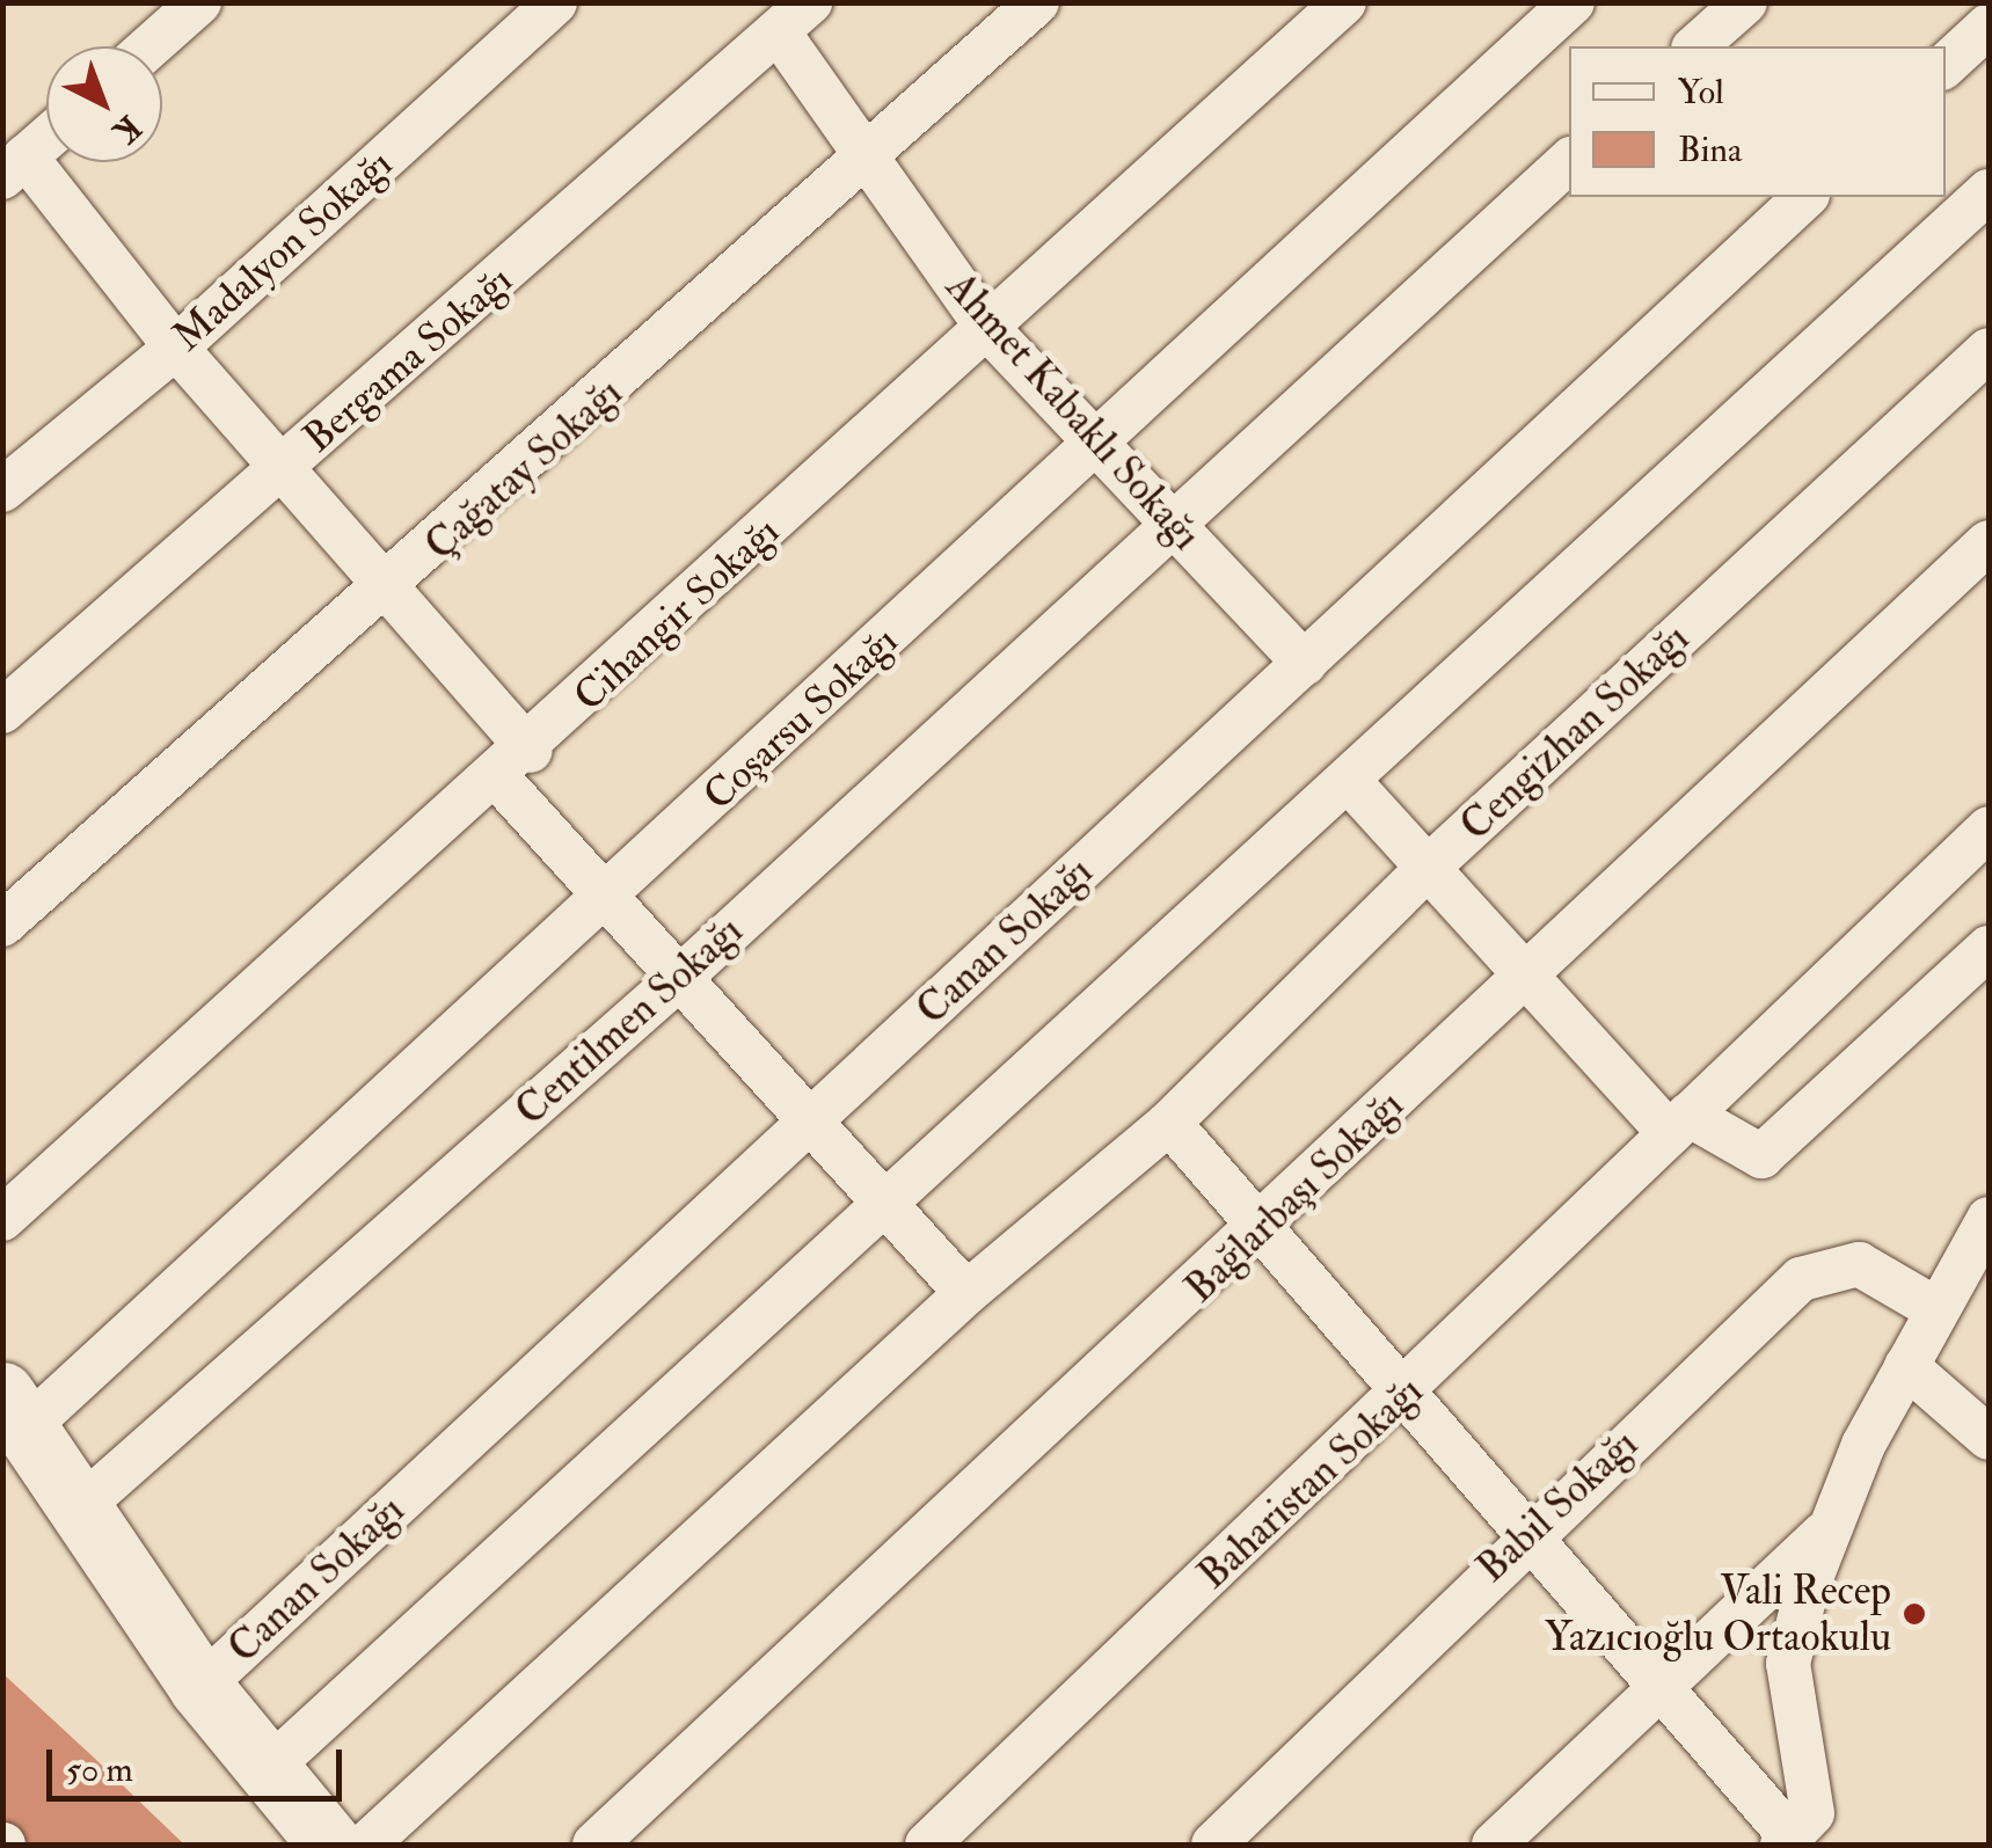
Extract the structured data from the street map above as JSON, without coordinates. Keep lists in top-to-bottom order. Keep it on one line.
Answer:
{"streets":{"street":["Madalyon Sokağı","Bergama Sokağı","Ahmet Kabaklı Sokağı","Çağatay Sokağı","Cihangir Sokağı","Coşarsu Sokağı","Cengizhan Sokağı","Canan Sokağı","Centilmen Sokağı","Bağlarbaşı Sokağı","Baharistan Sokağı","Babil Sokağı"]},"crossings":[["Bergama Sokağı","Ahmet Kabaklı Sokağı"],["Ahmet Kabaklı Sokağı","Çağatay Sokağı"],["Ahmet Kabaklı Sokağı","Cihangir Sokağı"],["Ahmet Kabaklı Sokağı","Coşarsu Sokağı"],["Ahmet Kabaklı Sokağı","Canan Sokağı"],["Ahmet Kabaklı Sokağı","Centilmen Sokağı"]],"places":["Vali Recep Yazıcıoğlu Ortaokulu"],"legend":["Yol","Bina"],"scale_bar":"50 m","north":"bottom right"}
